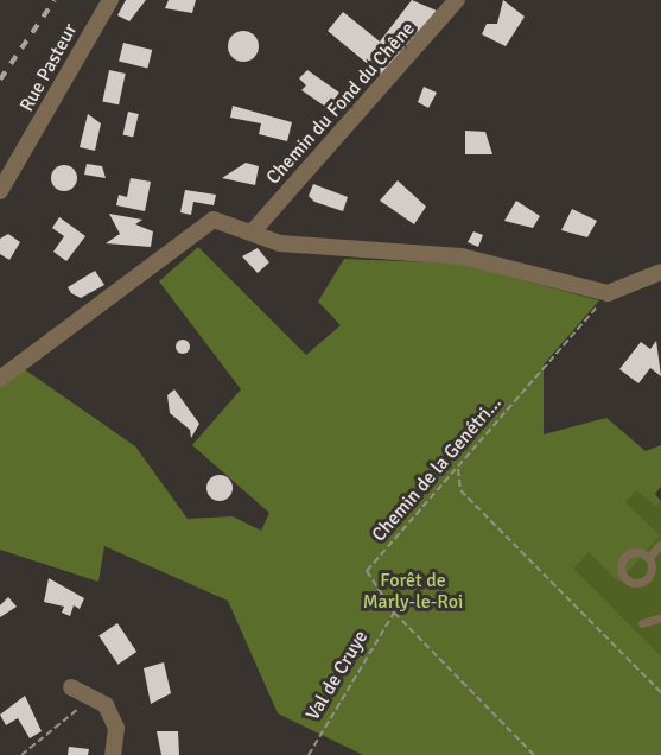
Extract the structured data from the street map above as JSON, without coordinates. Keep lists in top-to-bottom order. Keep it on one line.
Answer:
{"streets":{"street":["Rue Pasteur","Chemin du Fond du Chêne"],"path":["Chemin de la Genétri...","Val de Cruye"]},"crossings":[["Chemin de la Genétri...","Val de Cruye"]],"parks":["Forêt de Marly-le-Roi"]}
